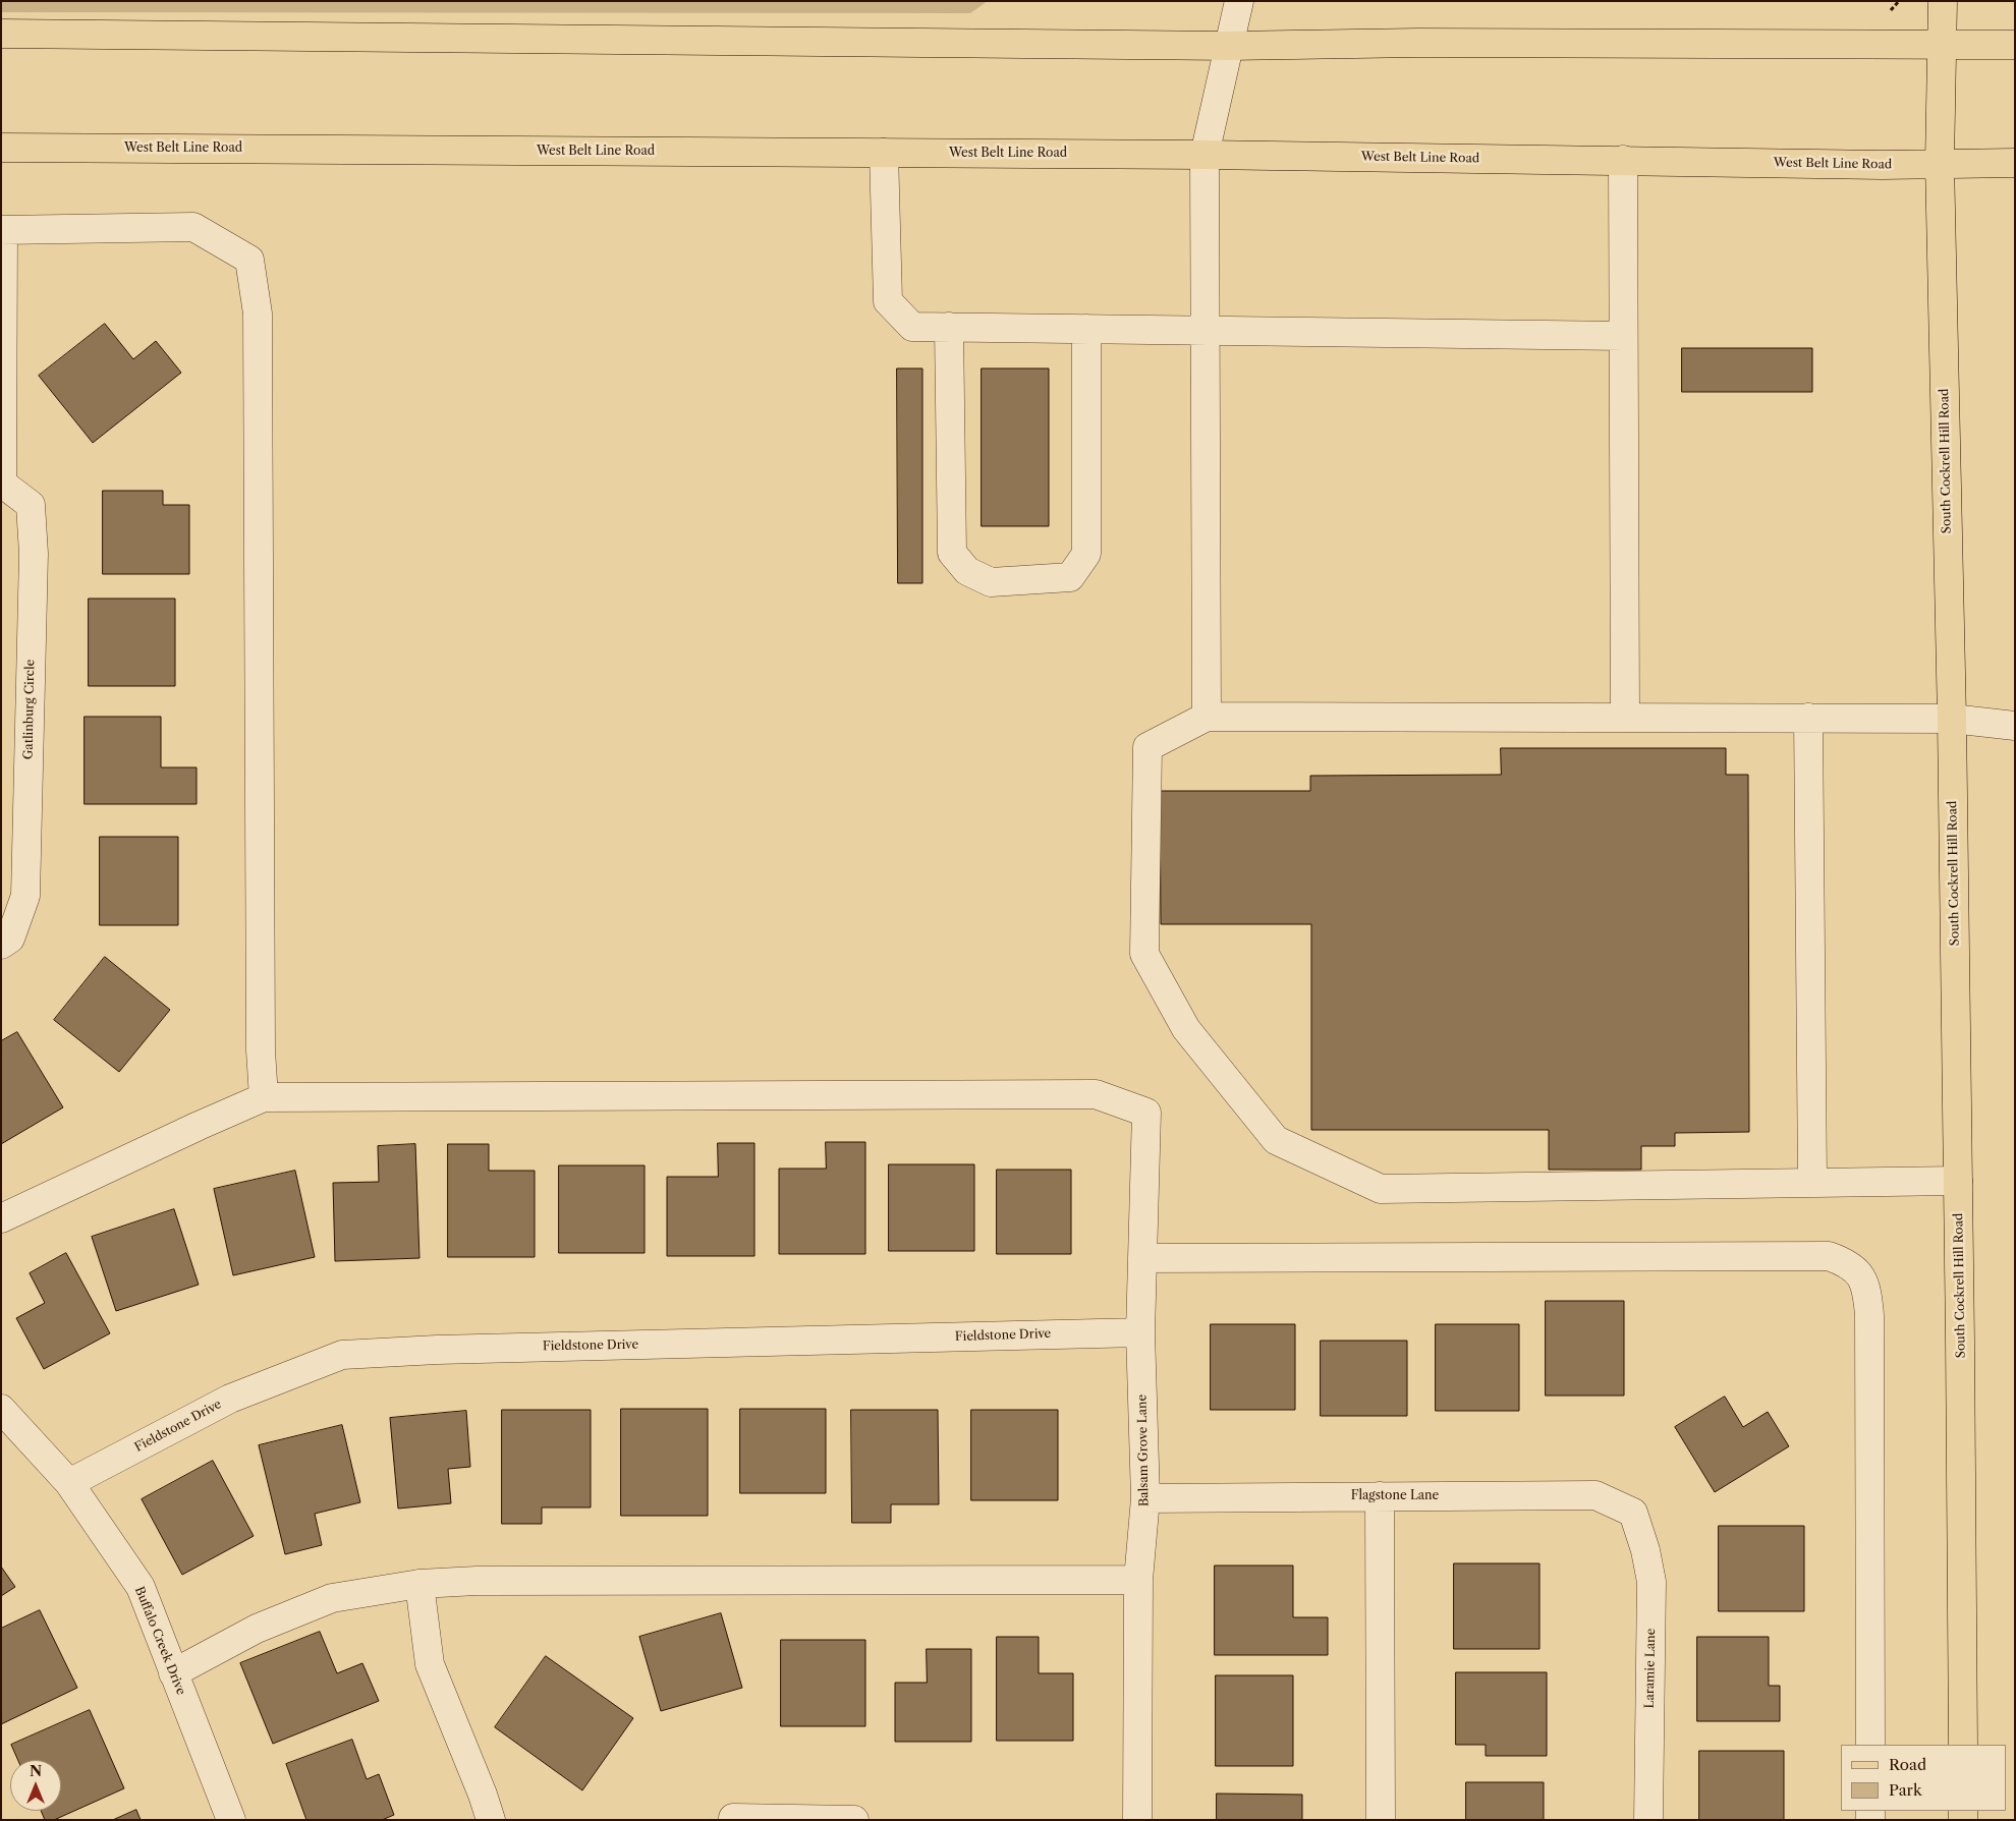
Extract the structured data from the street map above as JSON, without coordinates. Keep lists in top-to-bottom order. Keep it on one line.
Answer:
{"streets":{"main road":["West Belt Line Road","South Cockrell Hill Road"],"street":["Gatlinburg Circle","Fieldstone Drive","Balsam Grove Lane","Flagstone Lane","Buffalo Creek Drive","Laramie Lane"]},"crossings":[["West Belt Line Road","South Cockrell Hill Road"],["Fieldstone Drive","Balsam Grove Lane"],["Fieldstone Drive","Buffalo Creek Drive"],["Balsam Grove Lane","Flagstone Lane"],["Flagstone Lane","Laramie Lane"]],"legend":["Road","Park"],"north":"top"}
